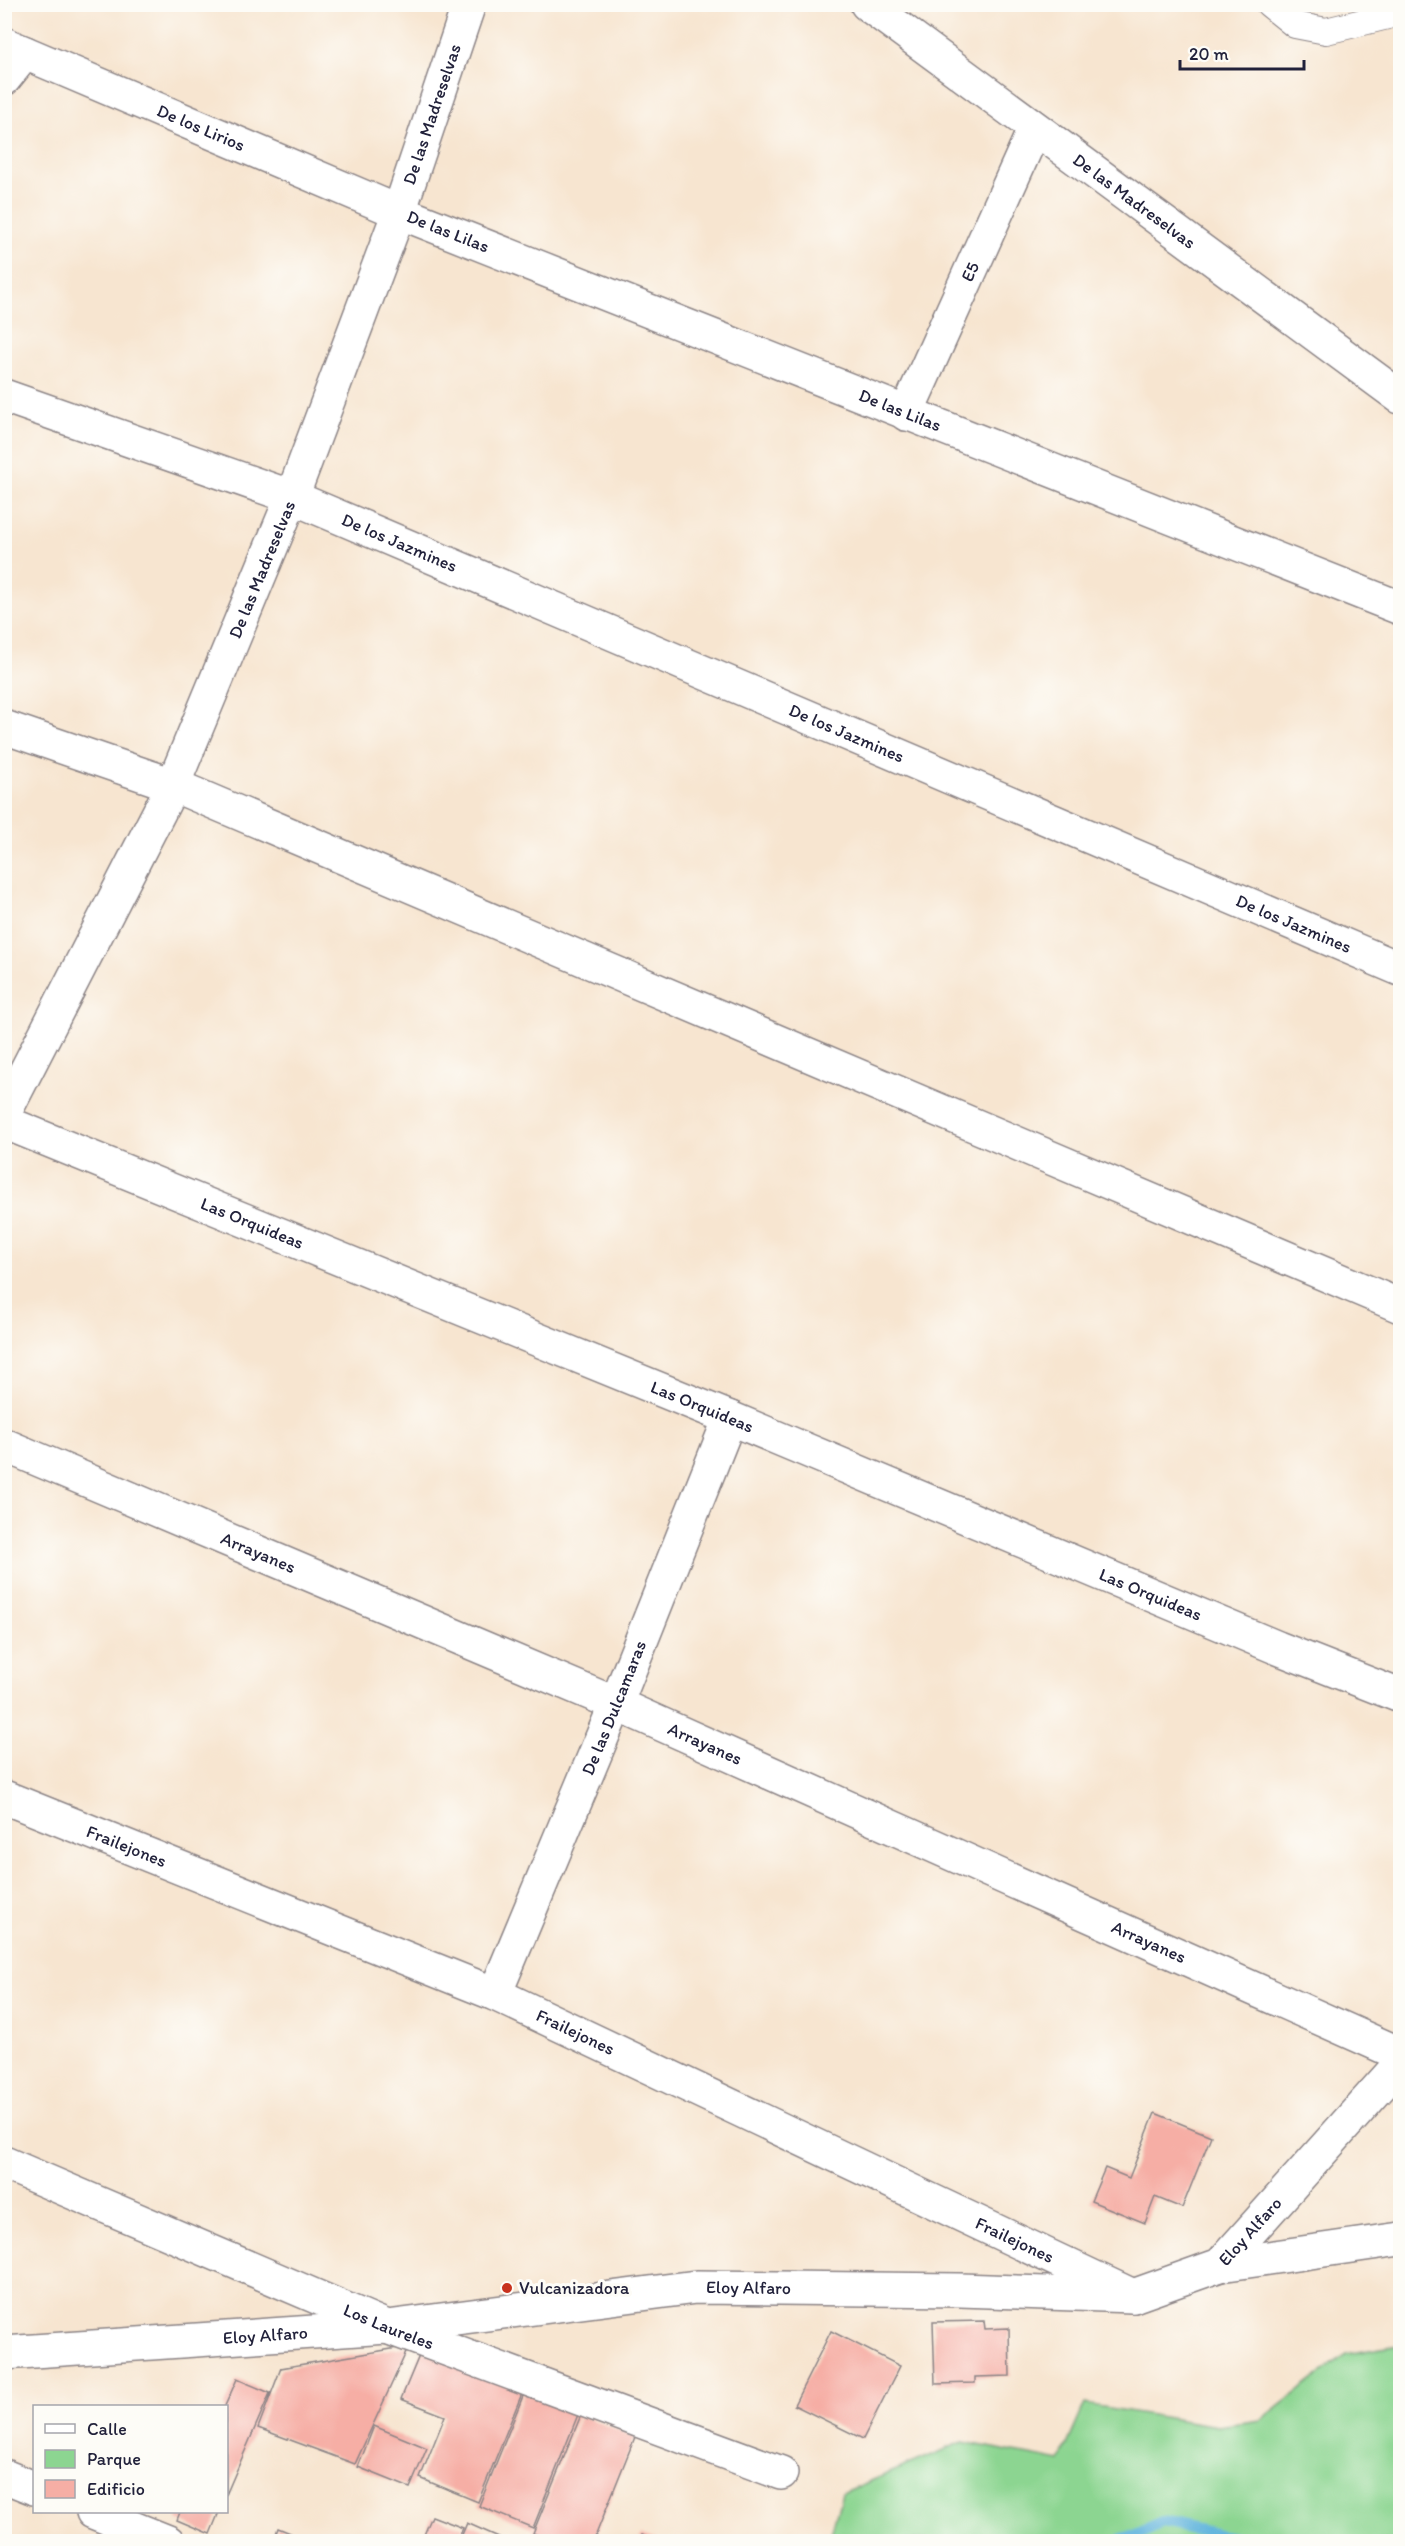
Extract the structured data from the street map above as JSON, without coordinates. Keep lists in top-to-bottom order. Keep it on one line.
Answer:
{"streets":{"street":["De las Madreselvas","De los Lirios","De las Lilas","E5","De los Jazmines","Las Orquideas","Arrayanes","De las Dulcamaras","Frailejones","Eloy Alfaro","Los Laureles"]},"crossings":[["De las Madreselvas","De los Lirios"],["De las Madreselvas","De las Lilas"],["De las Madreselvas","E5"],["De las Madreselvas","De los Jazmines"],["De los Lirios","De las Lilas"],["De las Lilas","E5"],["Las Orquideas","De las Dulcamaras"],["Arrayanes","De las Dulcamaras"],["De las Dulcamaras","Frailejones"],["Frailejones","Eloy Alfaro"],["Eloy Alfaro","Los Laureles"]],"places":["Vulcanizadora"],"legend":["Calle","Parque","Edificio"],"scale_bar":"20 m"}
